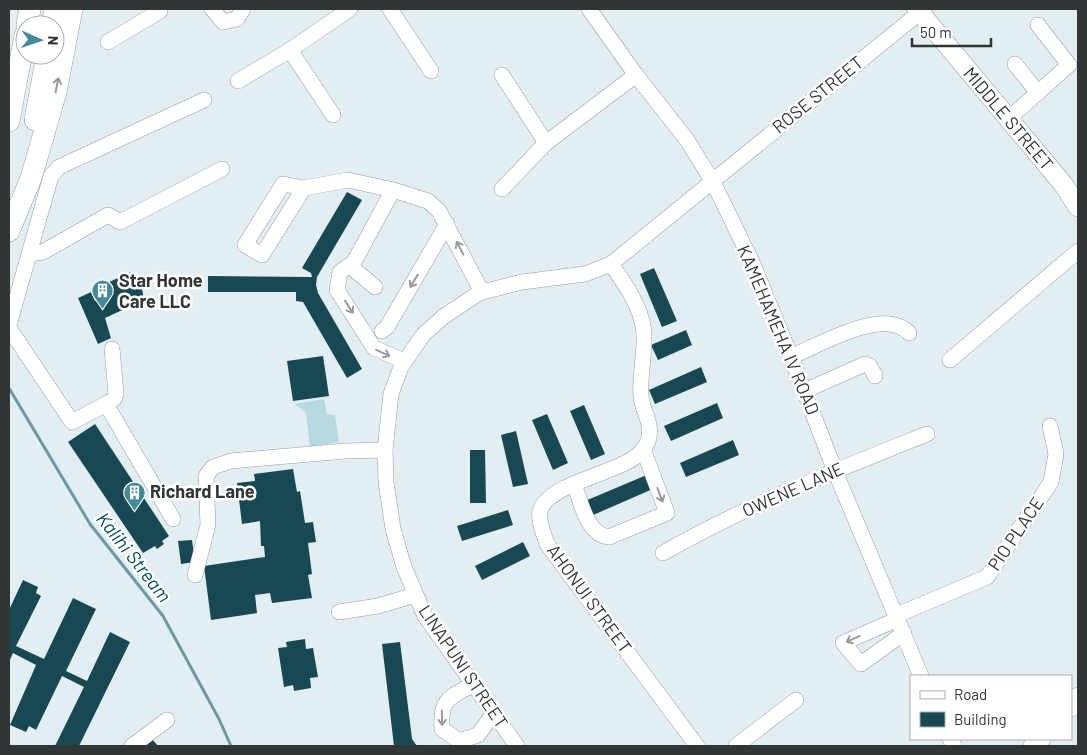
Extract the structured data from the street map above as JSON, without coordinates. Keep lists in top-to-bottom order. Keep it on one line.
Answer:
{"streets":{"main road":["MIDDLE STREET"],"street":["ROSE STREET","KAMEHAMEHA IV ROAD","OWENE LANE","PIO PLACE","AHONUI STREET","LINAPUNI STREET"]},"crossings":[["ROSE STREET","MIDDLE STREET"],["ROSE STREET","KAMEHAMEHA IV ROAD"],["ROSE STREET","LINAPUNI STREET"],["KAMEHAMEHA IV ROAD","OWENE LANE"],["KAMEHAMEHA IV ROAD","PIO PLACE"],["KAMEHAMEHA IV ROAD","LINAPUNI STREET"]],"water":["Kalihi Stream"],"places":{"building":["Star Home Care LLC","Richard Lane"]},"legend":["Road","Building"],"scale_bar":"50 m","north":"right"}
